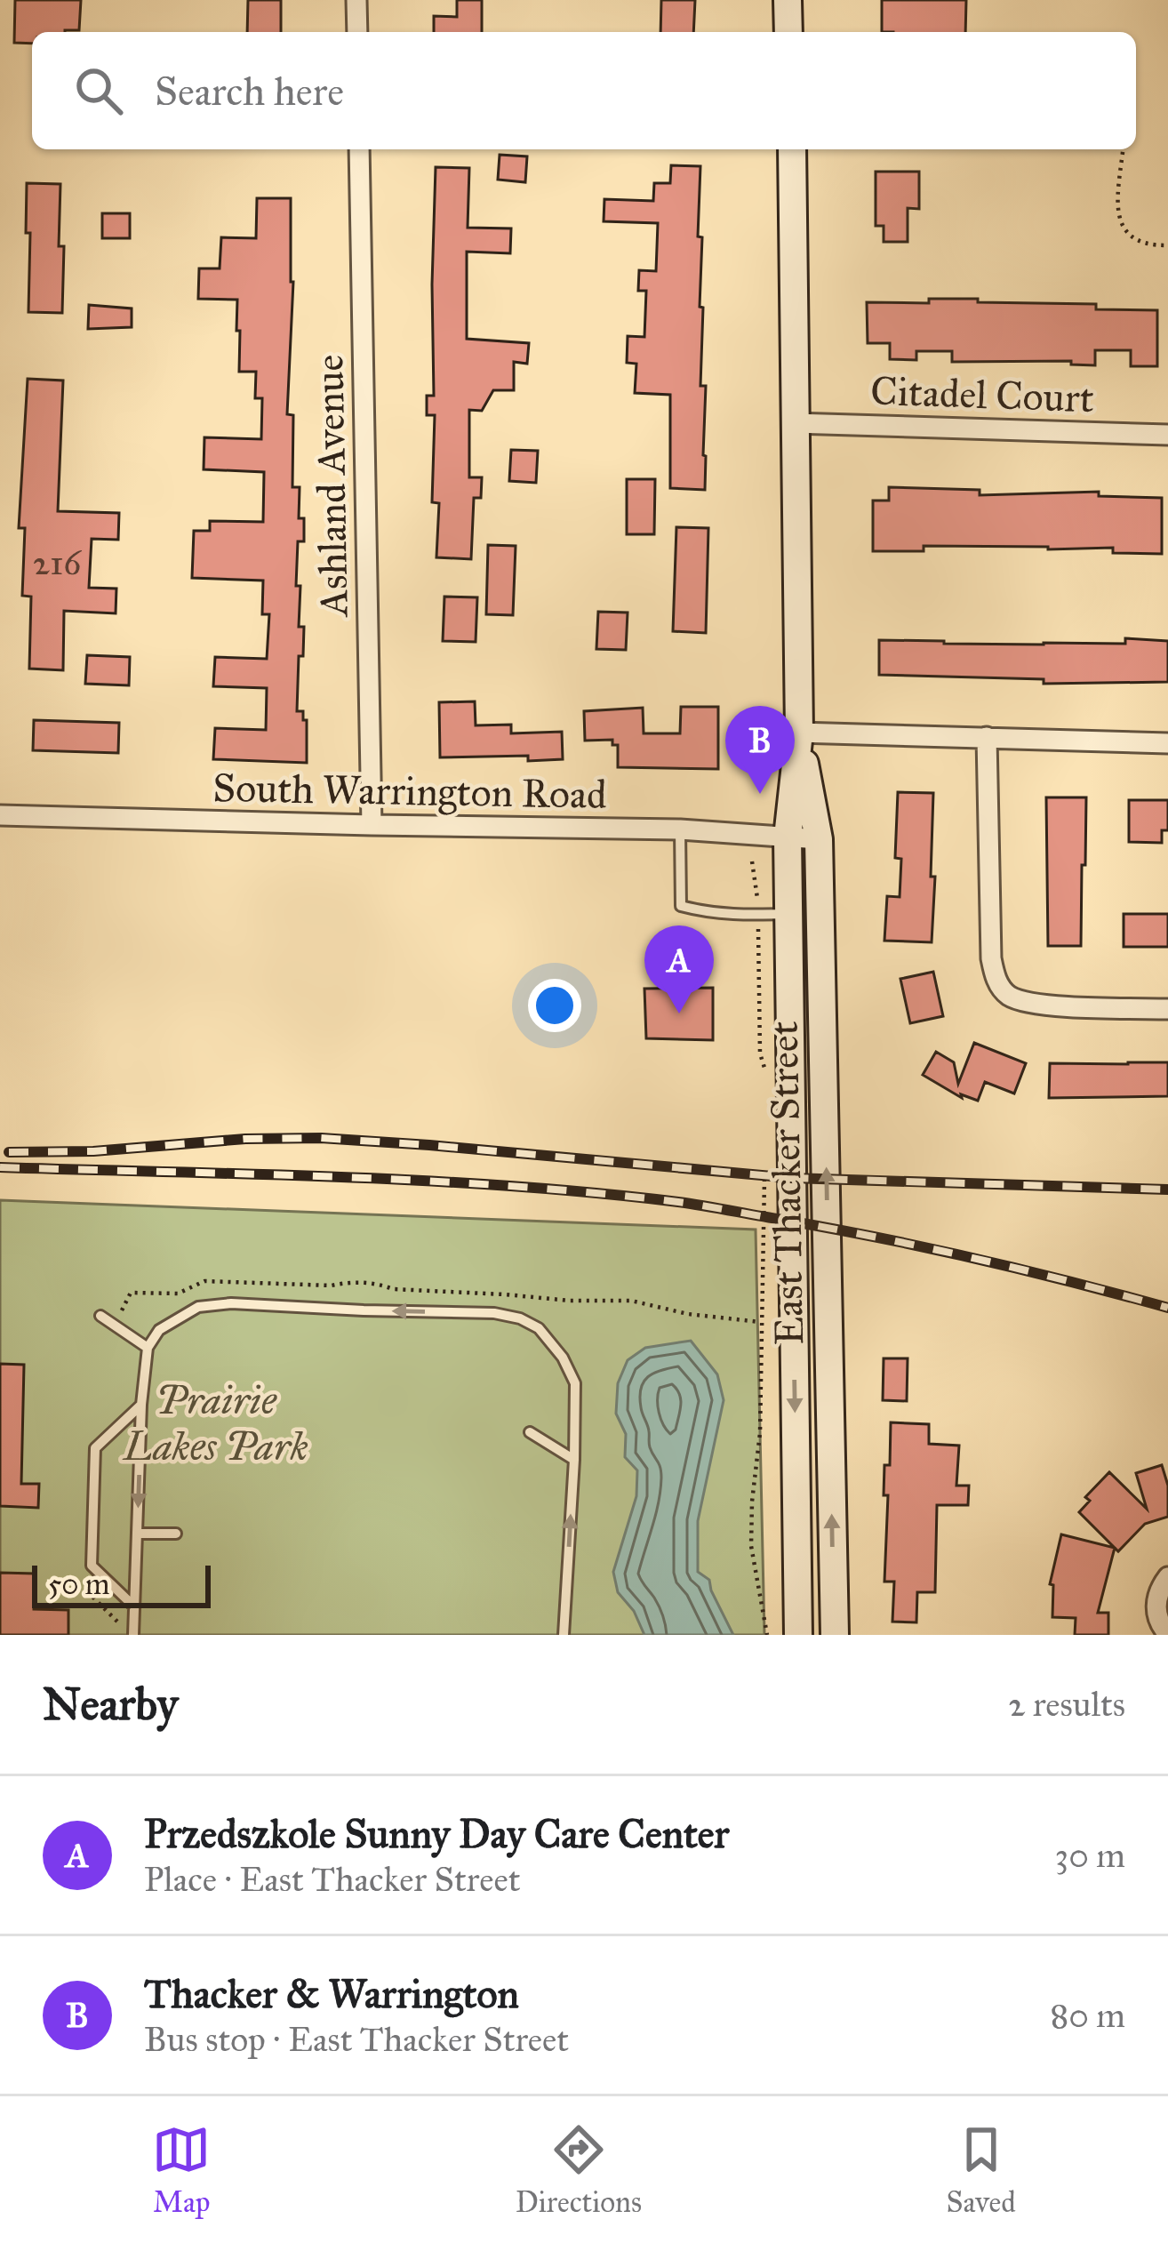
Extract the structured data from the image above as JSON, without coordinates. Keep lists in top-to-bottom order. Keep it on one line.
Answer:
{"streets":{"main road":["East Thacker Street"],"street":["Citadel Court","Ashland Avenue","South Warrington Road"]},"crossings":[["Citadel Court","East Thacker Street"],["Ashland Avenue","South Warrington Road"],["South Warrington Road","East Thacker Street"]],"parks":["Prairie Lakes Park"],"house_numbers":["216"],"scale_bar":"50 m","page":{"search":"Search here","pins":["B","A"],"scale":"50 m","heading":["Nearby","2 results"],"list":[{"mark":"A","name":"Przedszkole Sunny Day Care Center","note":"Place · East Thacker Street","value":"30 m"},{"mark":"B","name":"Thacker & Warrington","note":"Bus stop · East Thacker Street","value":"80 m"}],"nav":["Map","Directions","Saved"]}}
